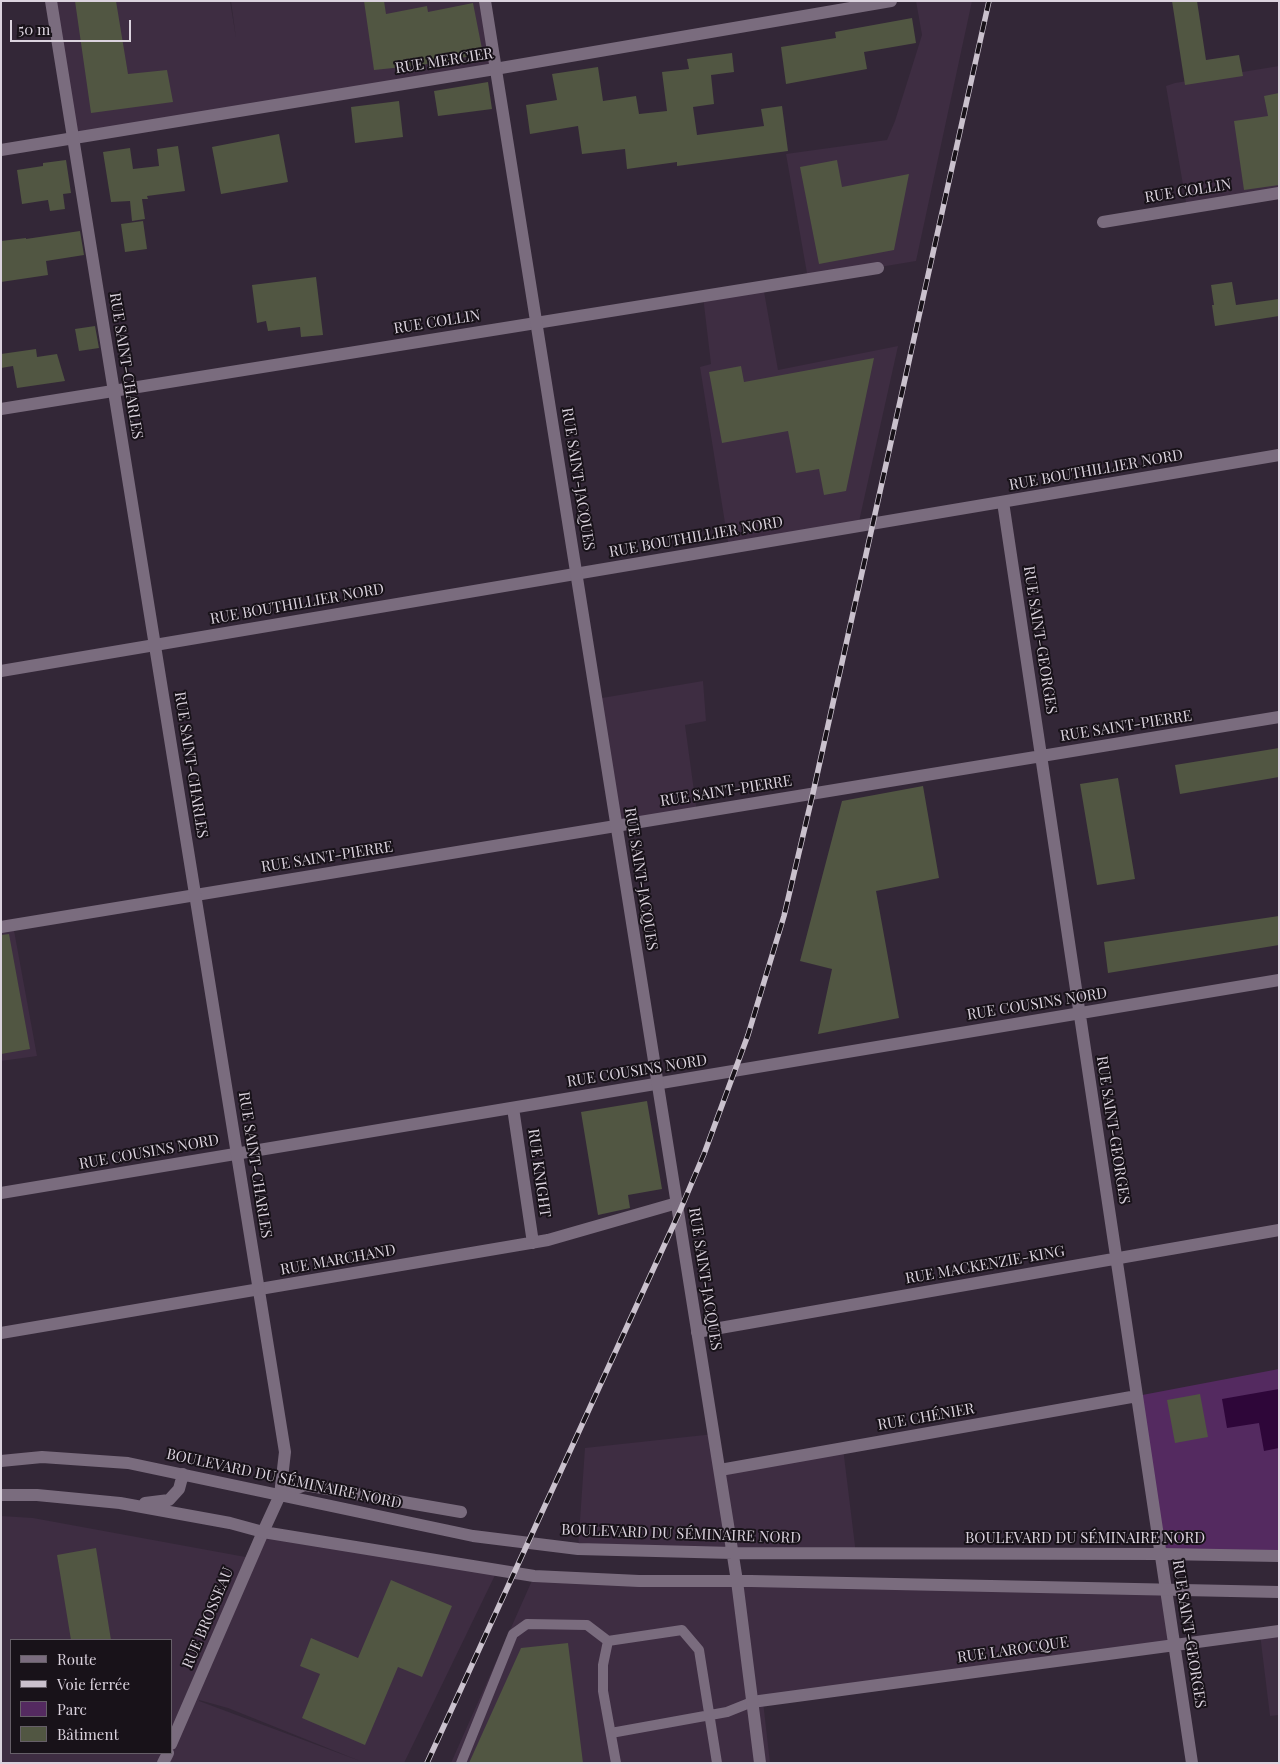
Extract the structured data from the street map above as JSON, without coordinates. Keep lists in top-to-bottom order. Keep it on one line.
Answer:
{"streets":{"street":["RUE MERCIER","RUE COLLIN","RUE SAINT-CHARLES","RUE BOUTHILLIER NORD","RUE SAINT-JACQUES","RUE SAINT-GEORGES","RUE SAINT-PIERRE","RUE COUSINS NORD","RUE KNIGHT","RUE MARCHAND","RUE MACKENZIE-KING","RUE CHÉNIER","BOULEVARD DU SÉMINAIRE NORD","RUE BROSSEAU","RUE LAROCQUE"]},"crossings":[["RUE MERCIER","RUE SAINT-CHARLES"],["RUE MERCIER","RUE SAINT-JACQUES"],["RUE COLLIN","RUE SAINT-CHARLES"],["RUE COLLIN","RUE SAINT-JACQUES"],["RUE SAINT-CHARLES","RUE BOUTHILLIER NORD"],["RUE SAINT-CHARLES","RUE SAINT-PIERRE"],["RUE SAINT-CHARLES","RUE COUSINS NORD"],["RUE SAINT-CHARLES","RUE MARCHAND"],["RUE SAINT-CHARLES","BOULEVARD DU SÉMINAIRE NORD"],["RUE SAINT-CHARLES","RUE BROSSEAU"],["RUE BOUTHILLIER NORD","RUE SAINT-JACQUES"],["RUE BOUTHILLIER NORD","RUE SAINT-GEORGES"],["RUE SAINT-JACQUES","RUE SAINT-PIERRE"],["RUE SAINT-JACQUES","RUE COUSINS NORD"],["RUE SAINT-JACQUES","RUE MARCHAND"],["RUE SAINT-JACQUES","RUE MACKENZIE-KING"],["RUE SAINT-JACQUES","RUE CHÉNIER"],["RUE SAINT-JACQUES","BOULEVARD DU SÉMINAIRE NORD"],["RUE SAINT-JACQUES","RUE LAROCQUE"],["RUE SAINT-GEORGES","RUE SAINT-PIERRE"],["RUE SAINT-GEORGES","RUE COUSINS NORD"],["RUE SAINT-GEORGES","RUE MACKENZIE-KING"],["RUE SAINT-GEORGES","RUE CHÉNIER"],["RUE SAINT-GEORGES","BOULEVARD DU SÉMINAIRE NORD"],["RUE SAINT-GEORGES","RUE LAROCQUE"],["RUE COUSINS NORD","RUE KNIGHT"],["RUE KNIGHT","RUE MARCHAND"]],"legend":["Route","Voie ferrée","Parc","Bâtiment"],"scale_bar":"50 m"}
